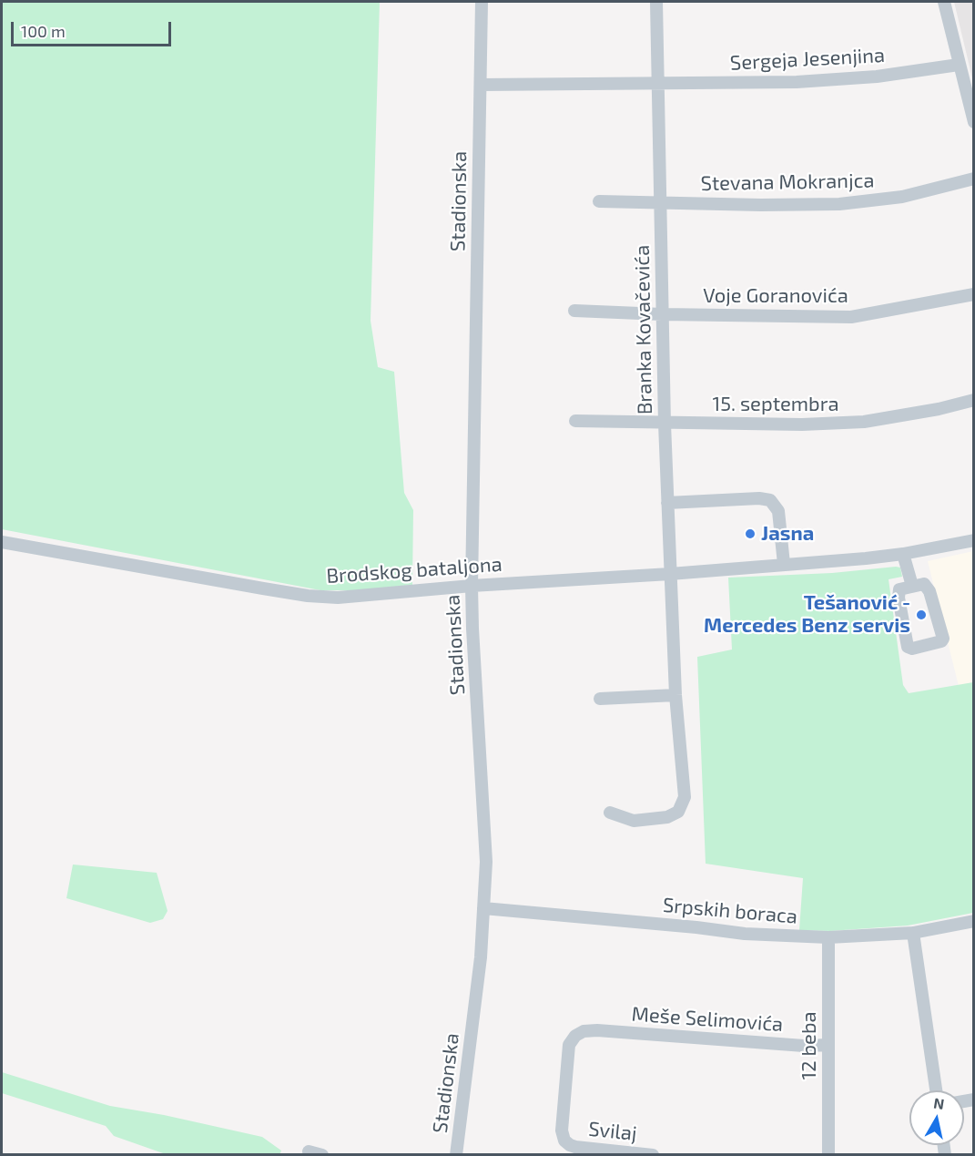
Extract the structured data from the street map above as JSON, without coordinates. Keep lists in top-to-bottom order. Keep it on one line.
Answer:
{"streets":{"street":["Sergeja Jesenjina","Stevana Mokranjca","Stadionska","Voje Goranovića","Branka Kovačevića","15. septembra","Brodskog bataljona","Srpskih boraca","Meše Selimovića","12 beba","Svilaj"]},"crossings":[["Sergeja Jesenjina","Branka Kovačevića"],["Stevana Mokranjca","Branka Kovačevića"],["Stadionska","Brodskog bataljona"],["Stadionska","Srpskih boraca"],["Voje Goranovića","Branka Kovačevića"],["Branka Kovačevića","15. septembra"],["Branka Kovačevića","Brodskog bataljona"],["Srpskih boraca","12 beba"],["Meše Selimovića","12 beba"],["Meše Selimovića","Svilaj"]],"places":["Jasna","Tešanović - Mercedes Benz servis"],"scale_bar":"100 m","north":"top"}
